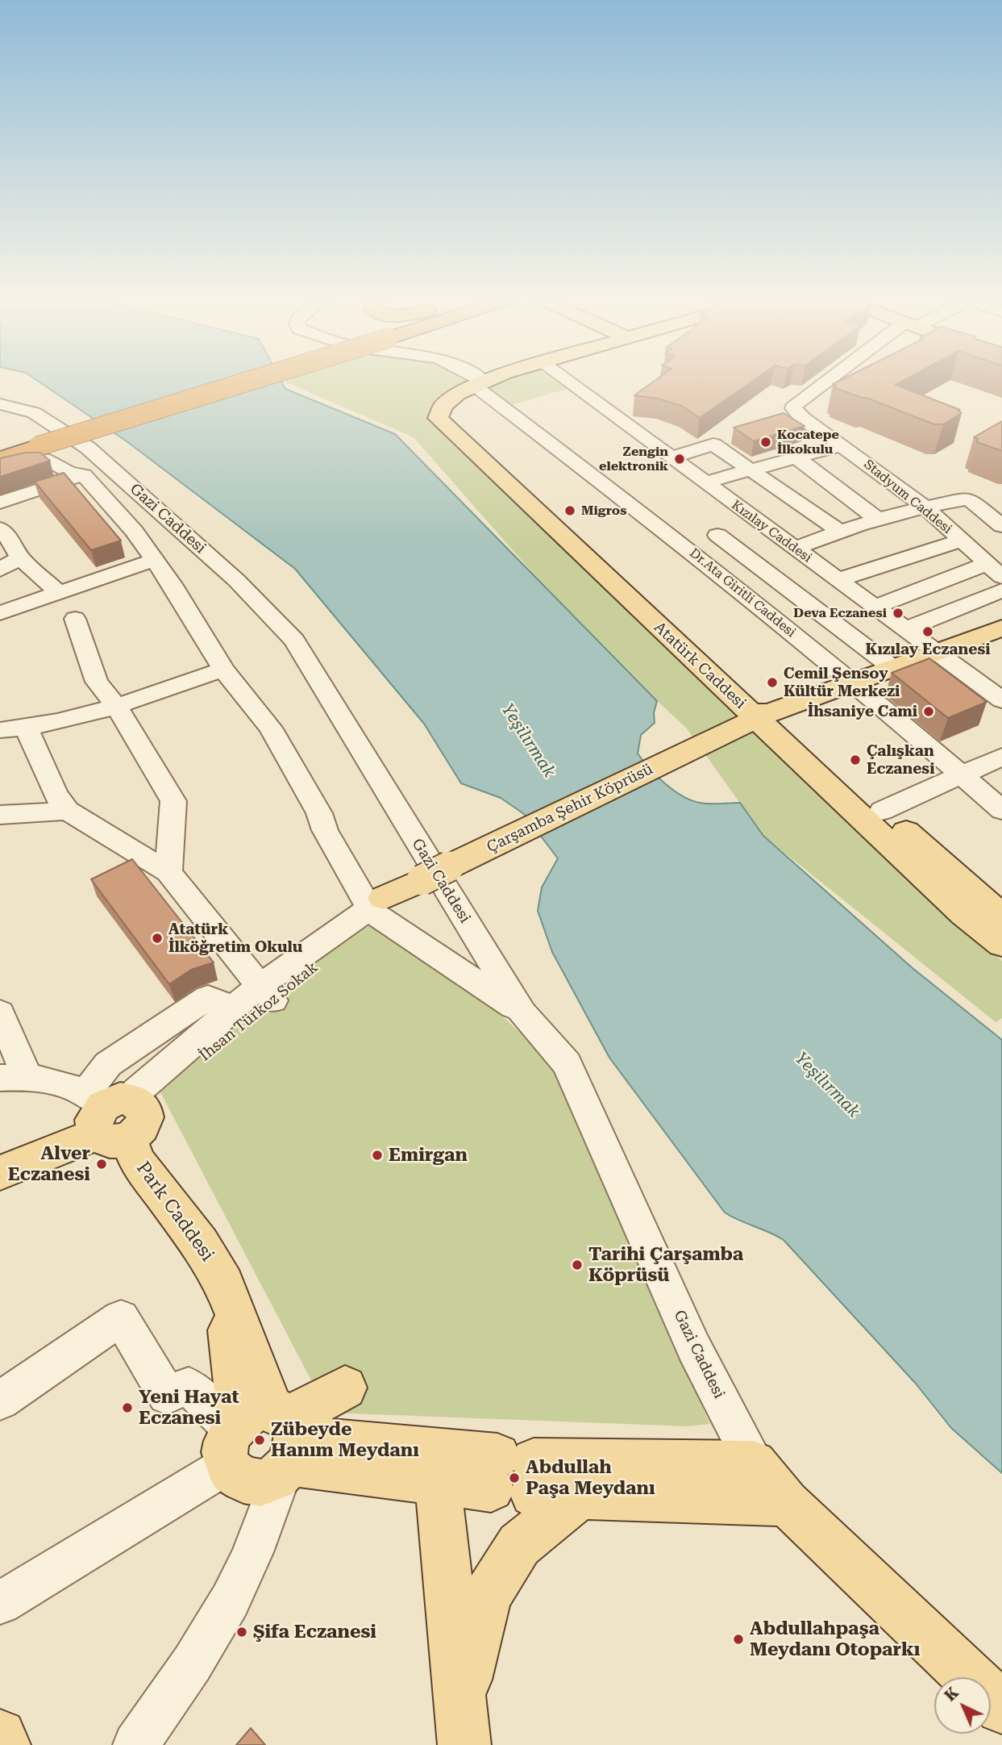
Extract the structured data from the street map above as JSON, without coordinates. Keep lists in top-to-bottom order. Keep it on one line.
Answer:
{"streets":{"main road":["Atatürk Caddesi","Çarşamba Şehir Köprüsü","Park Caddesi"],"street":["Stadyum Caddesi","Gazi Caddesi","Kızılay Caddesi","Dr.Ata Giritli Caddesi","İhsan Türkoz Sokak"]},"crossings":[["Kızılay Caddesi","Çarşamba Şehir Köprüsü"],["Dr.Ata Giritli Caddesi","Atatürk Caddesi"],["Dr.Ata Giritli Caddesi","Çarşamba Şehir Köprüsü"],["Atatürk Caddesi","Çarşamba Şehir Köprüsü"],["Çarşamba Şehir Köprüsü","İhsan Türkoz Sokak"],["İhsan Türkoz Sokak","Park Caddesi"]],"water":["Yeşilırmak"],"places":["Kocatepe İlkokulu","Zengin elektronik","Migros","Deva Eczanesi","Kızılay Eczanesi","Cemil Şensoy Kültür Merkezi","İhsaniye Cami","Çalışkan Eczanesi","Atatürk İlköğretim Okulu","Emirgan","Alver Eczanesi","Tarihi Çarşamba Köprüsü","Yeni Hayat Eczanesi","Zübeyde Hanım Meydanı","Abdullah Paşa Meydanı","Şifa Eczanesi","Abdullahpaşa Meydanı Otoparkı"],"north":"top left"}
